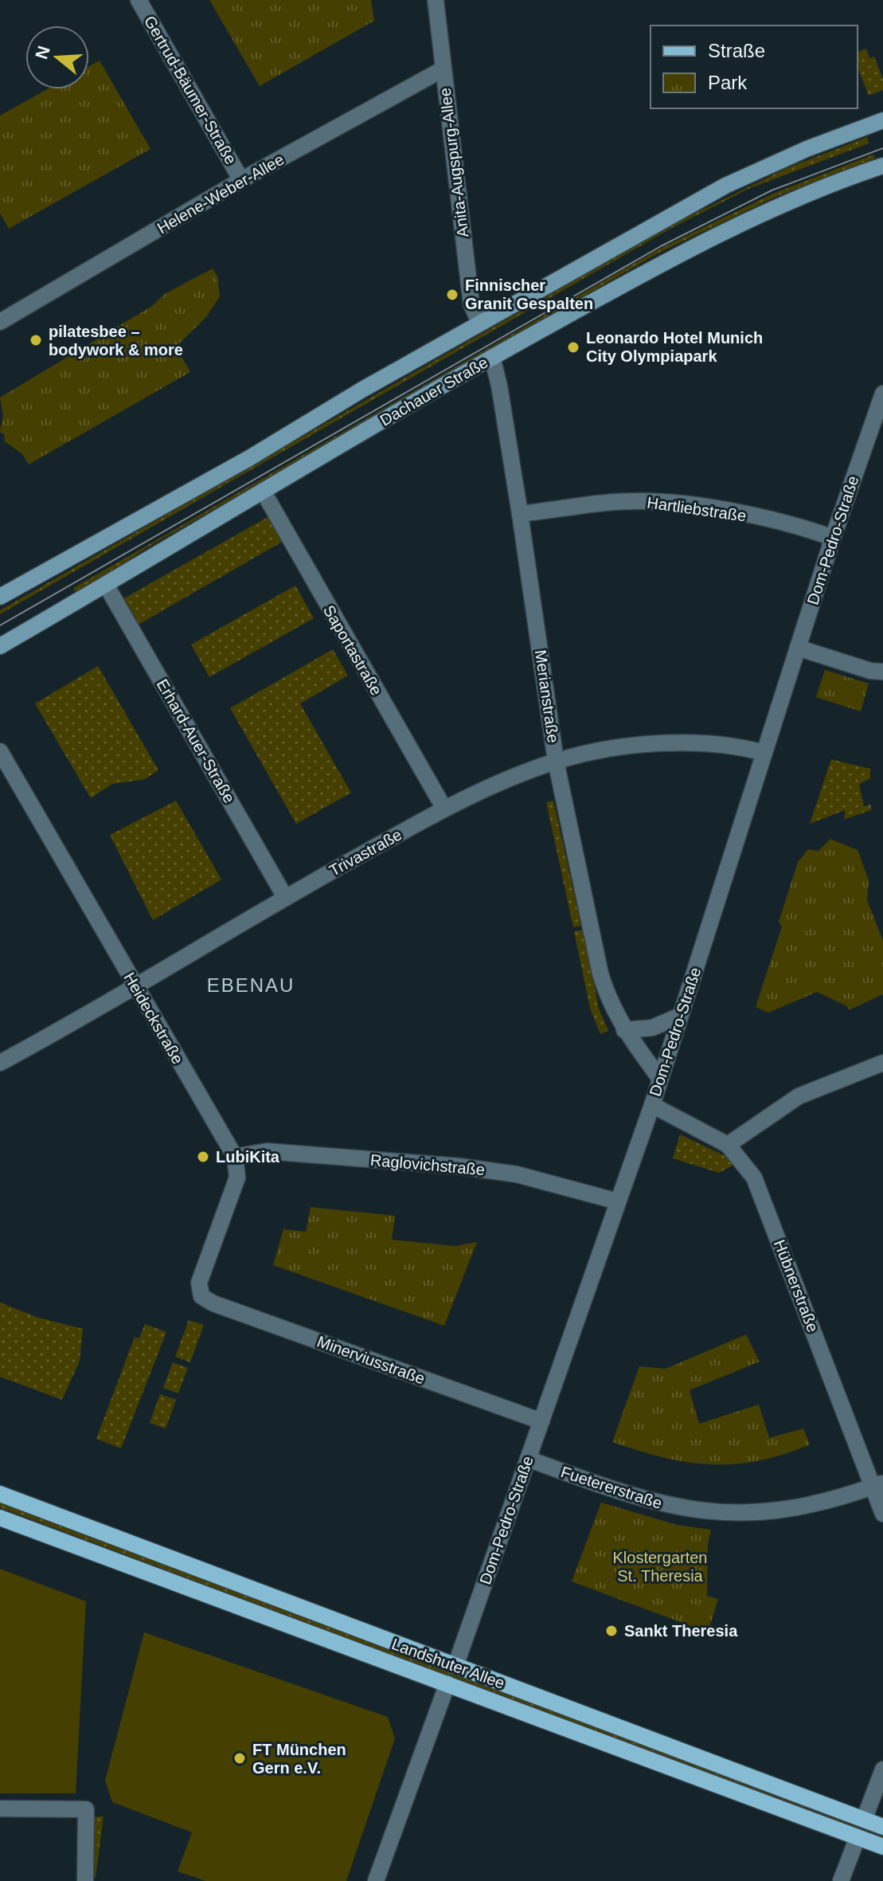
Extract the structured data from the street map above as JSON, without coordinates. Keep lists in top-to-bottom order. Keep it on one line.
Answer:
{"streets":{"main road":["Dachauer Straße","Landshuter Allee"],"street":["Gertrud-Bäumer-Straße","Anita-Augspurg-Allee","Helene-Weber-Allee","Hartliebstraße","Dom-Pedro-Straße","Saportastraße","Merianstraße","Erhard-Auer-Straße","Trivastraße","Heideckstraße","Raglovichstraße","Hübnerstraße","Minerviusstraße","Fuetererstraße"]},"crossings":[["Gertrud-Bäumer-Straße","Helene-Weber-Allee"],["Anita-Augspurg-Allee","Helene-Weber-Allee"],["Dachauer Straße","Saportastraße"],["Dachauer Straße","Merianstraße"],["Dachauer Straße","Erhard-Auer-Straße"],["Hartliebstraße","Dom-Pedro-Straße"],["Hartliebstraße","Merianstraße"],["Dom-Pedro-Straße","Merianstraße"],["Dom-Pedro-Straße","Trivastraße"],["Dom-Pedro-Straße","Raglovichstraße"],["Dom-Pedro-Straße","Hübnerstraße"],["Dom-Pedro-Straße","Minerviusstraße"],["Dom-Pedro-Straße","Fuetererstraße"],["Dom-Pedro-Straße","Landshuter Allee"],["Saportastraße","Trivastraße"],["Merianstraße","Trivastraße"],["Erhard-Auer-Straße","Trivastraße"],["Trivastraße","Heideckstraße"],["Heideckstraße","Raglovichstraße"],["Heideckstraße","Minerviusstraße"],["Raglovichstraße","Minerviusstraße"],["Hübnerstraße","Fuetererstraße"]],"districts":["EBENAU"],"parks":["Klostergarten St. Theresia"],"places":["Finnischer Granit Gespalten","pilatesbee – bodywork & more","Leonardo Hotel Munich City Olympiapark","LubiKita","Sankt Theresia","FT München Gern e.V."],"legend":["Straße","Park"],"north":"left"}
